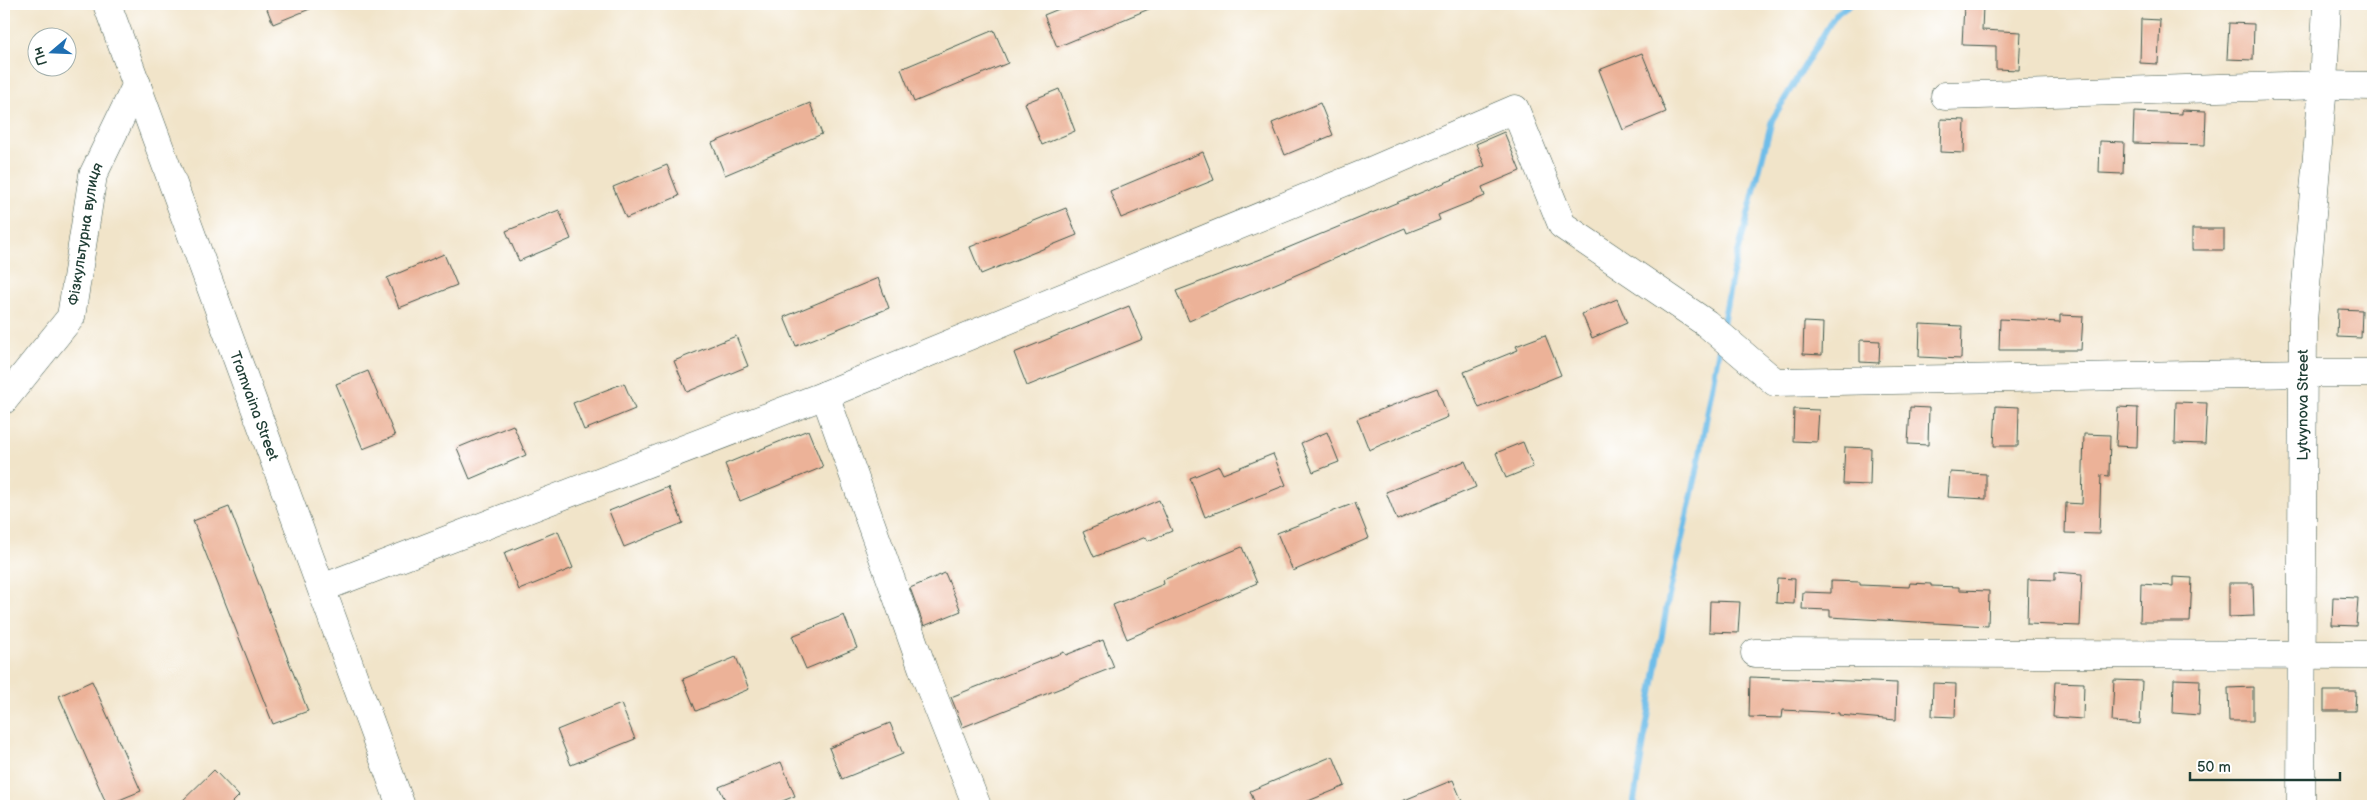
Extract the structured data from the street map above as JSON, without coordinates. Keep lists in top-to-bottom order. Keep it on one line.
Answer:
{"streets":{"street":["Фiзкультурна вулиця","Tramvaina Street","Lytvynova Street"]},"crossings":[["Фiзкультурна вулиця","Tramvaina Street"]],"scale_bar":"50 m","north":"left"}
